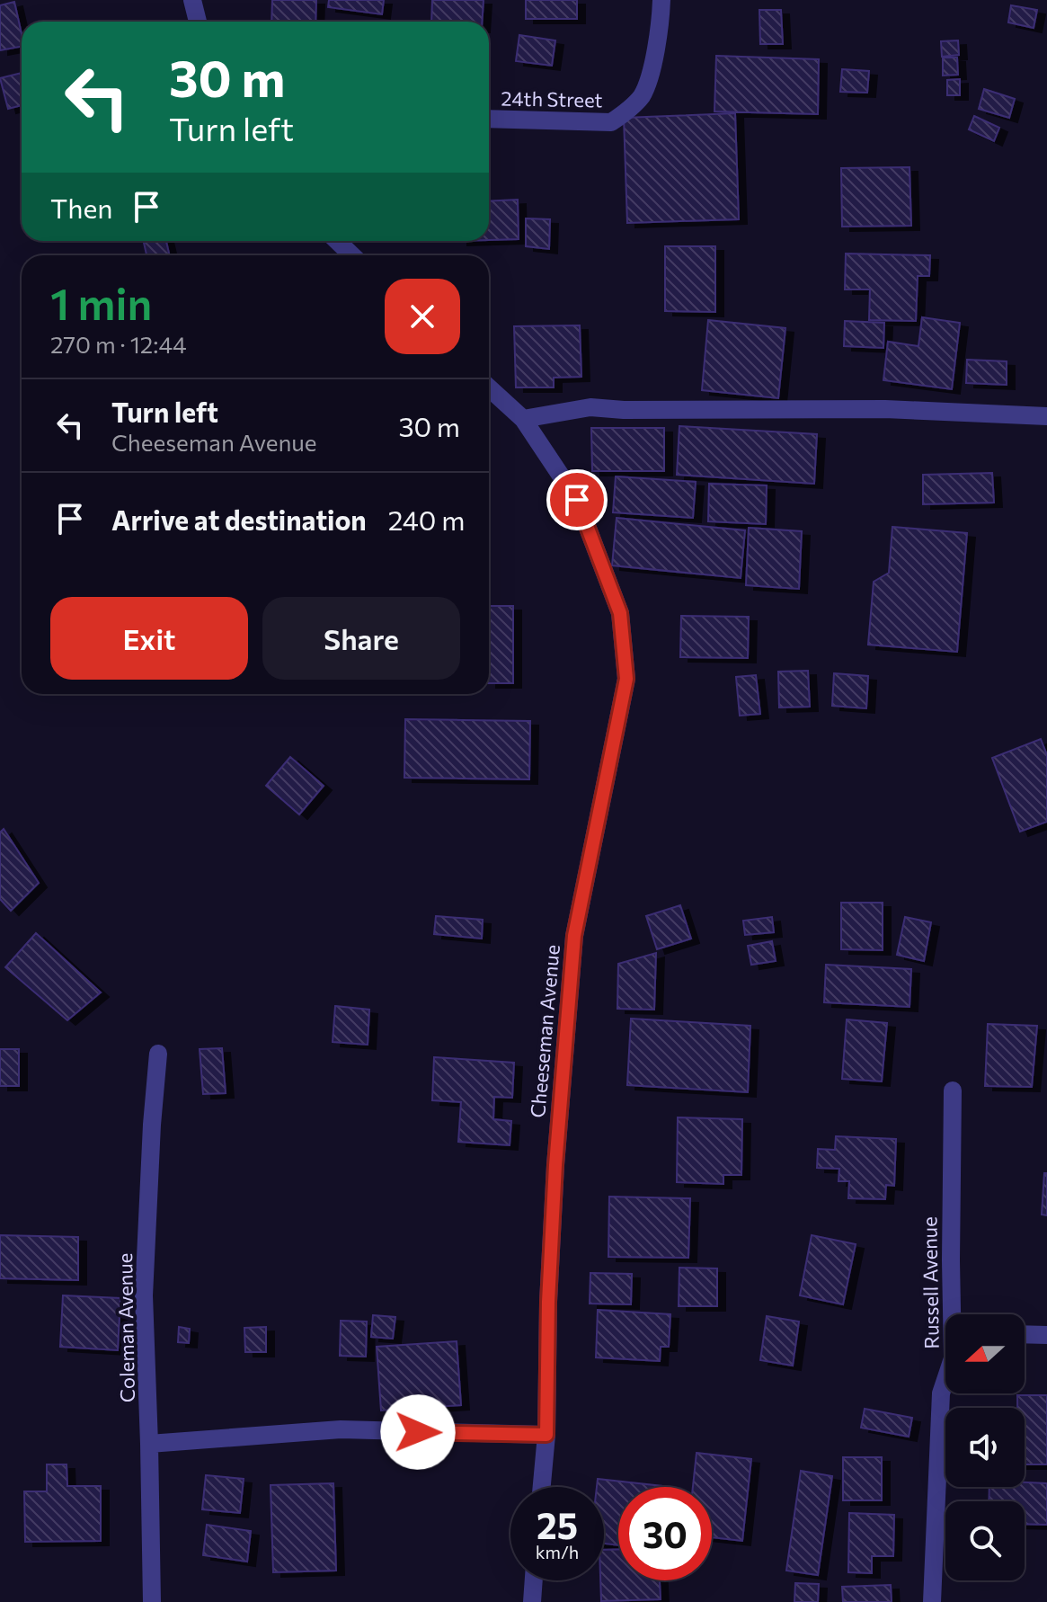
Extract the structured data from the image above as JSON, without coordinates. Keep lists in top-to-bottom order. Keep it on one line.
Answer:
{"streets":{"street":["24th Street","Cheeseman Avenue","Russell Avenue","Coleman Avenue"]},"north":"left","page":{"turn":["30 m","Turn left"],"then":"Then","heading":["1 min","270 m · 12:44"],"list":[{"name":"Turn left","note":"Cheeseman Avenue","value":"30 m"},{"name":"Arrive at destination","value":"240 m"}],"buttons":["Exit","Share"],"speed":"25 km/h","limit":"30"}}
